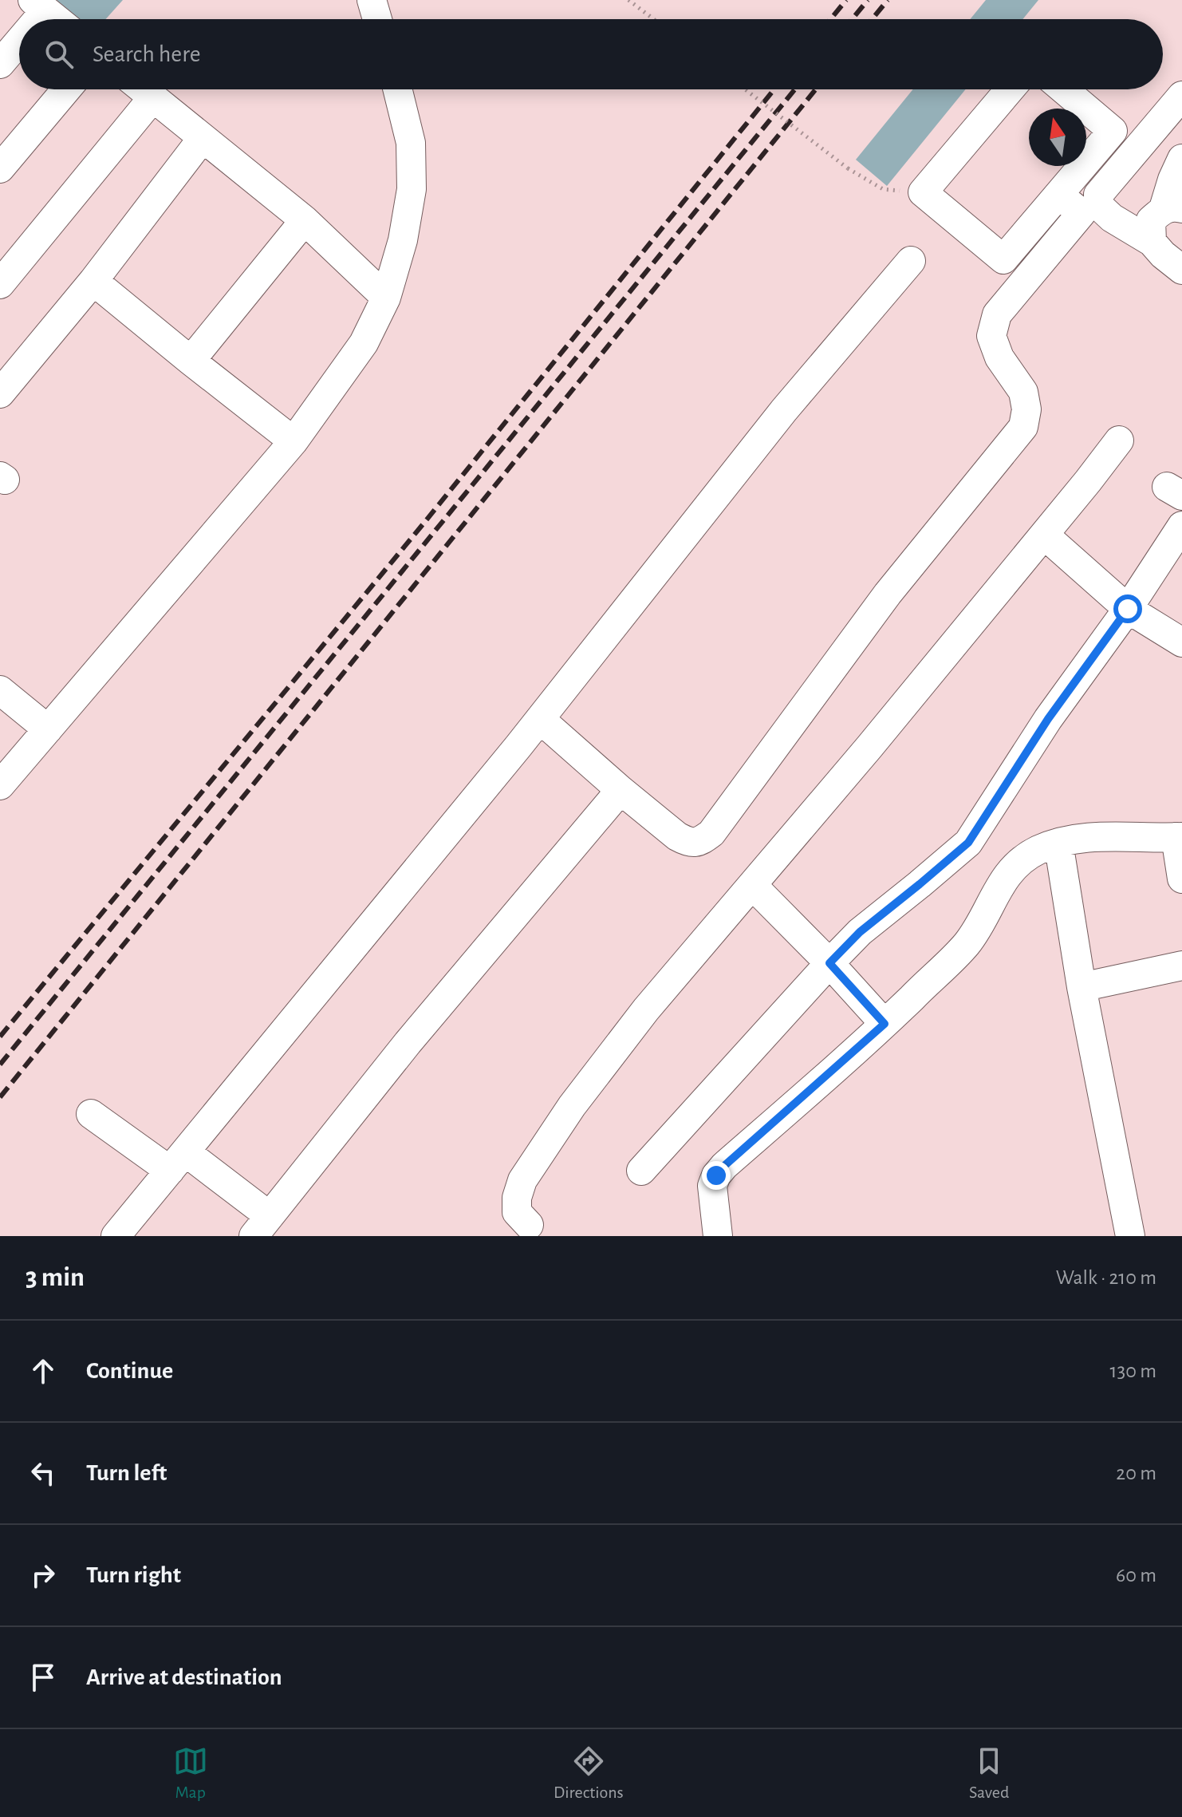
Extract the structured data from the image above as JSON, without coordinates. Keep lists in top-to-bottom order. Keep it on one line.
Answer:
{"north":"top","page":{"search":"Search here","heading":["3 min","Walk · 210 m"],"list":[["Continue","130 m"],["Turn left","20 m"],["Turn right","60 m"],"Arrive at destination"],"nav":["Map","Directions","Saved"]}}
